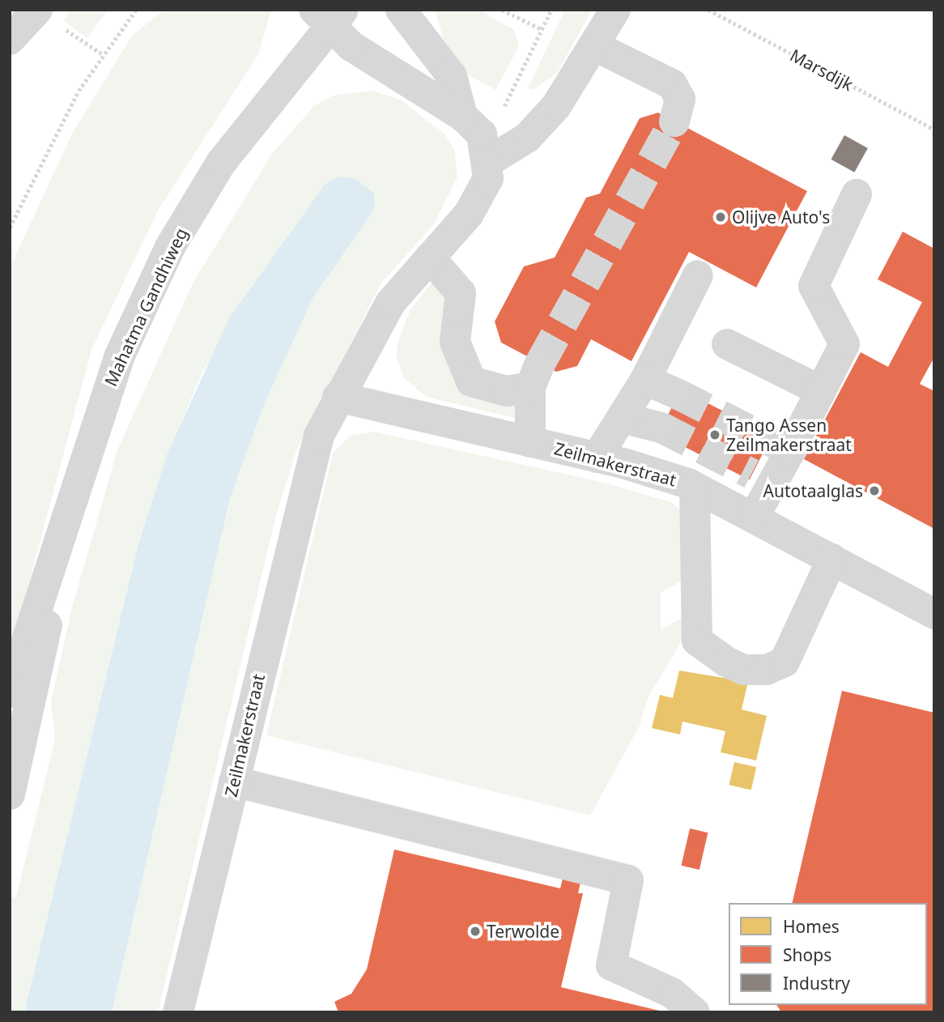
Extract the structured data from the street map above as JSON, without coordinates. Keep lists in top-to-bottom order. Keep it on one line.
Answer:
{"streets":{"street":["Mahatma Gandhiweg","Zeilmakerstraat"],"path":["Marsdijk"]},"places":["Olijve Auto's","Tango Assen Zeilmakerstraat","Autotaalglas","Terwolde"],"legend":["Homes","Shops","Industry"]}
